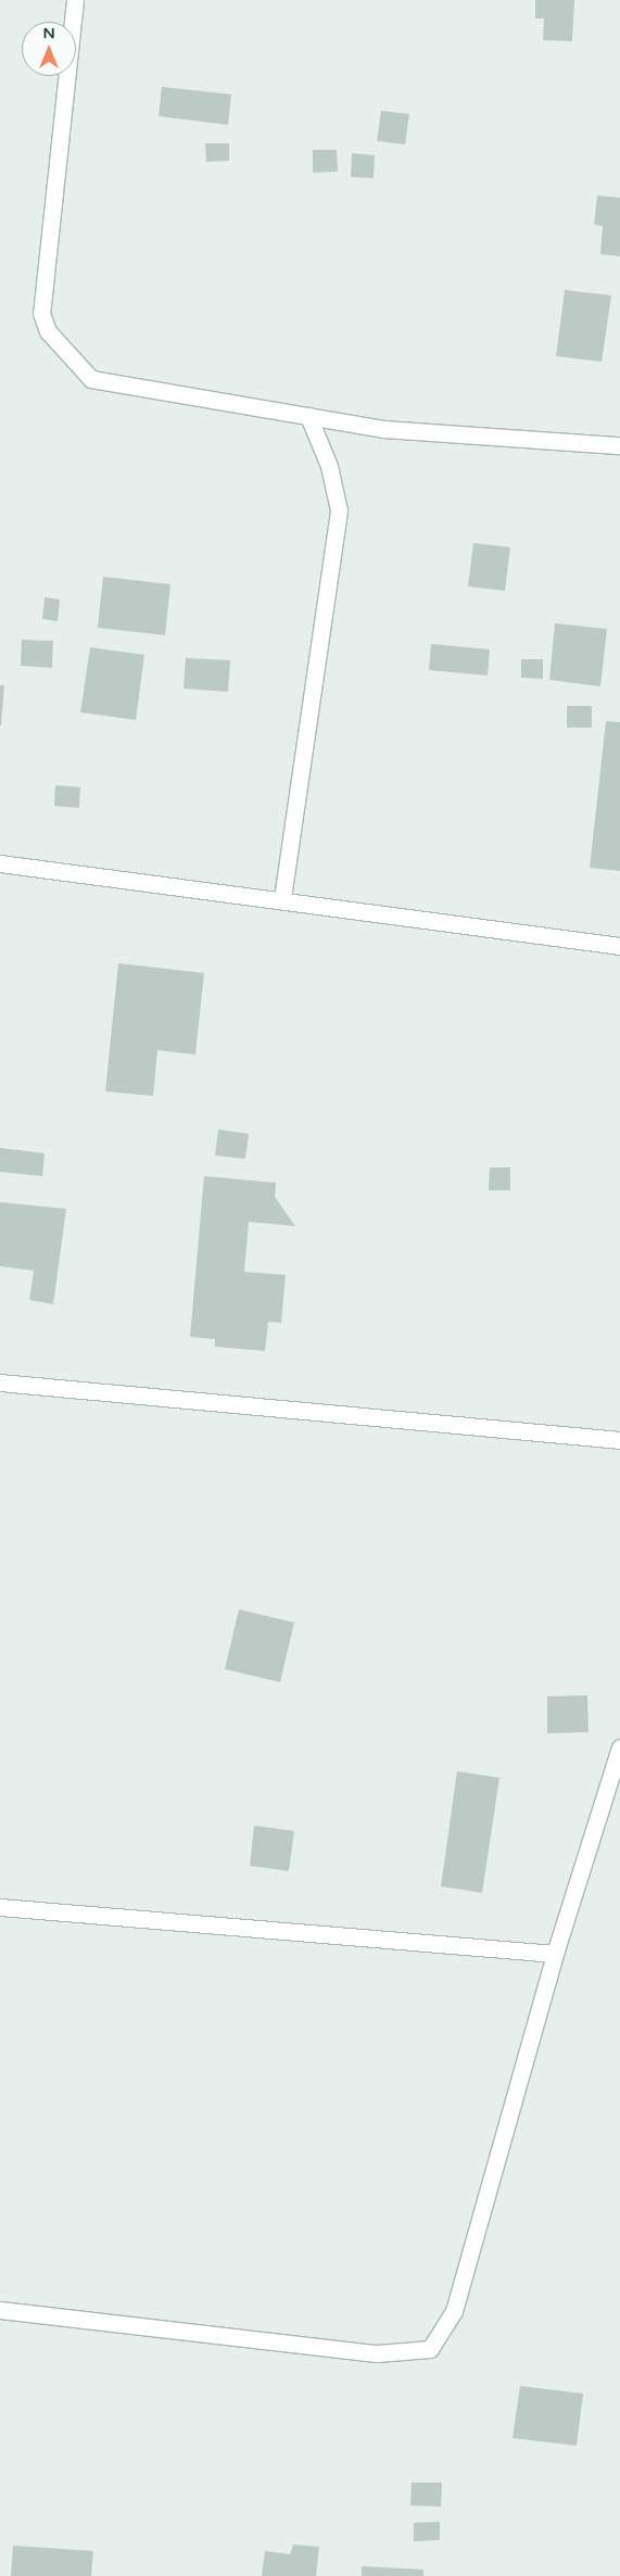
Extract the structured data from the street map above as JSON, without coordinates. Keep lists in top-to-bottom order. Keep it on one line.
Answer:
{"north":"top"}
